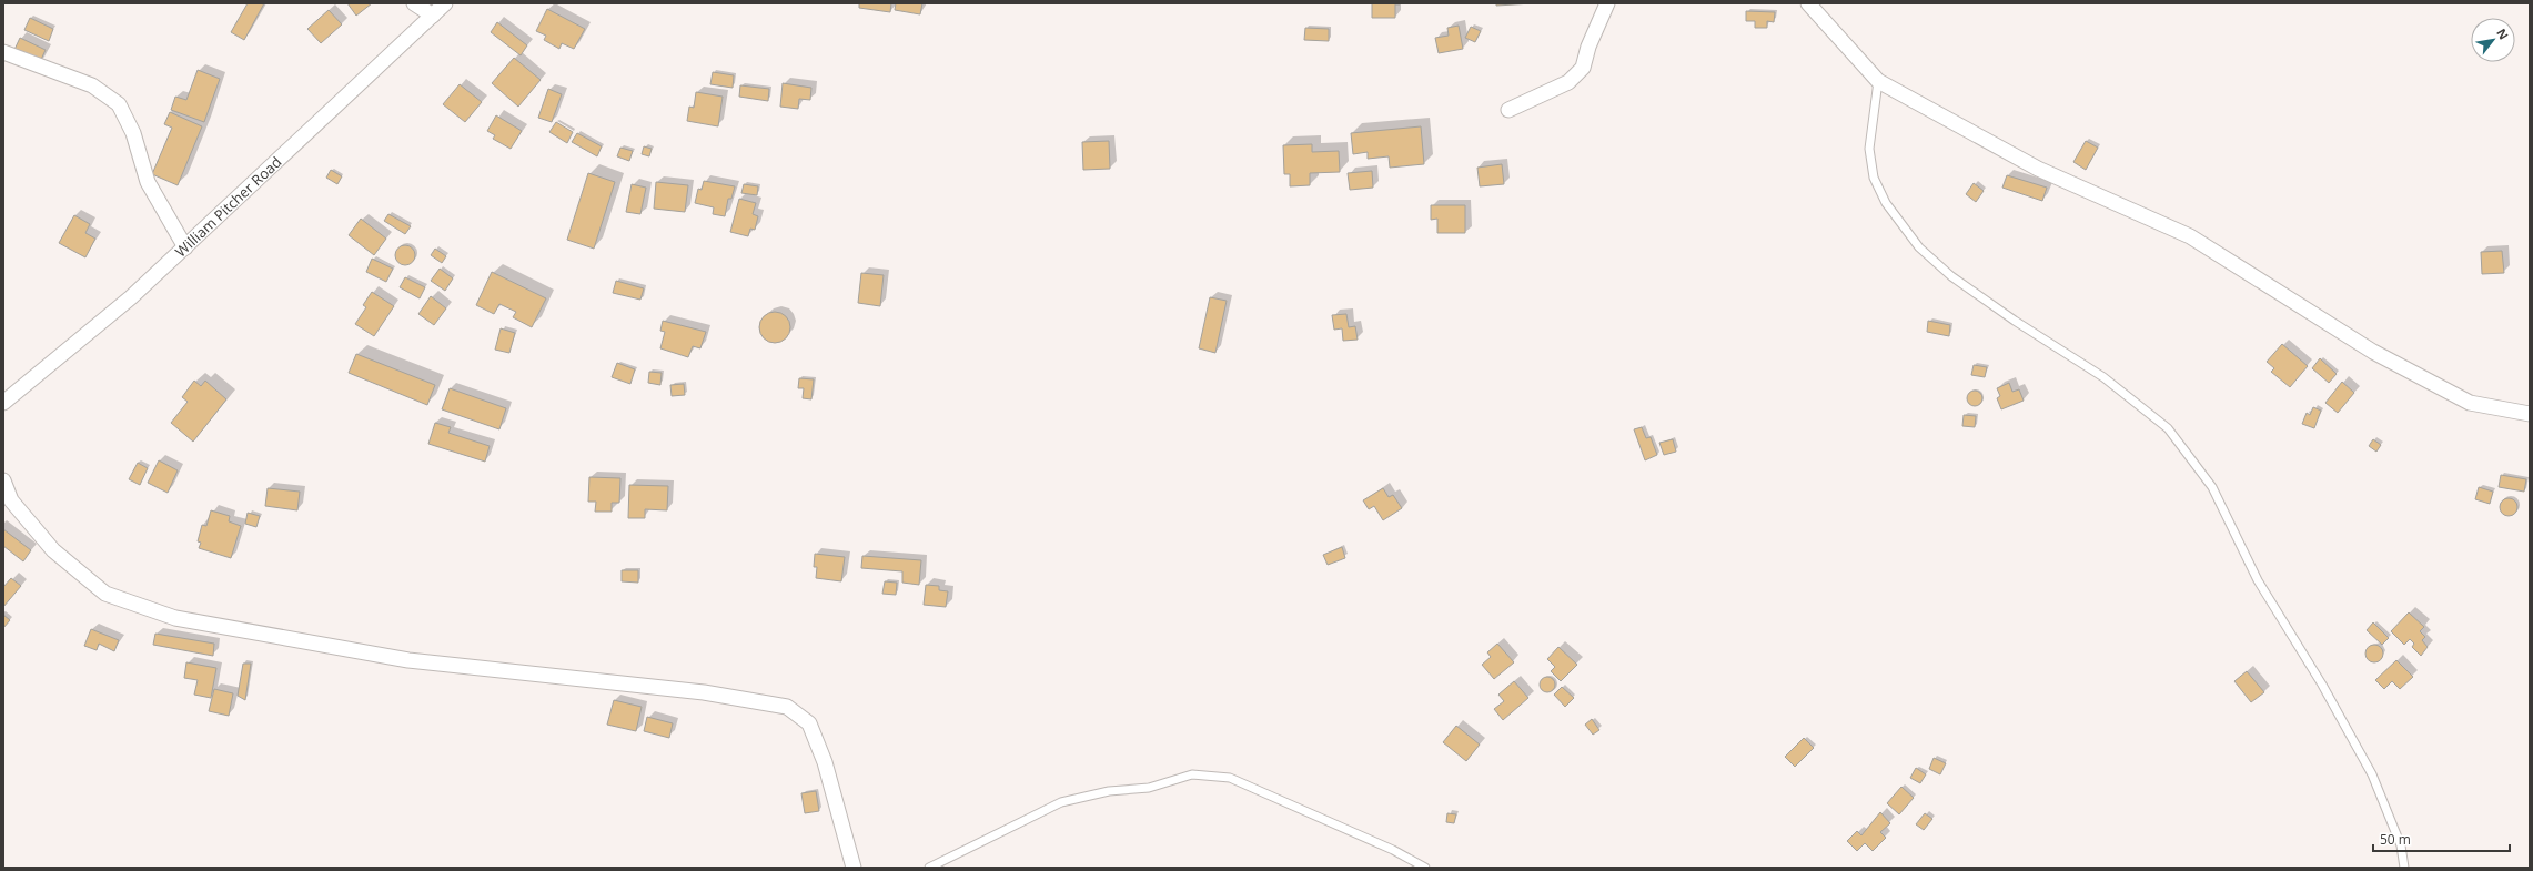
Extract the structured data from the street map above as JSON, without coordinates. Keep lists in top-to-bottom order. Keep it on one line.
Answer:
{"streets":{"street":["William Pitcher Road"]},"scale_bar":"50 m","north":"top right"}
